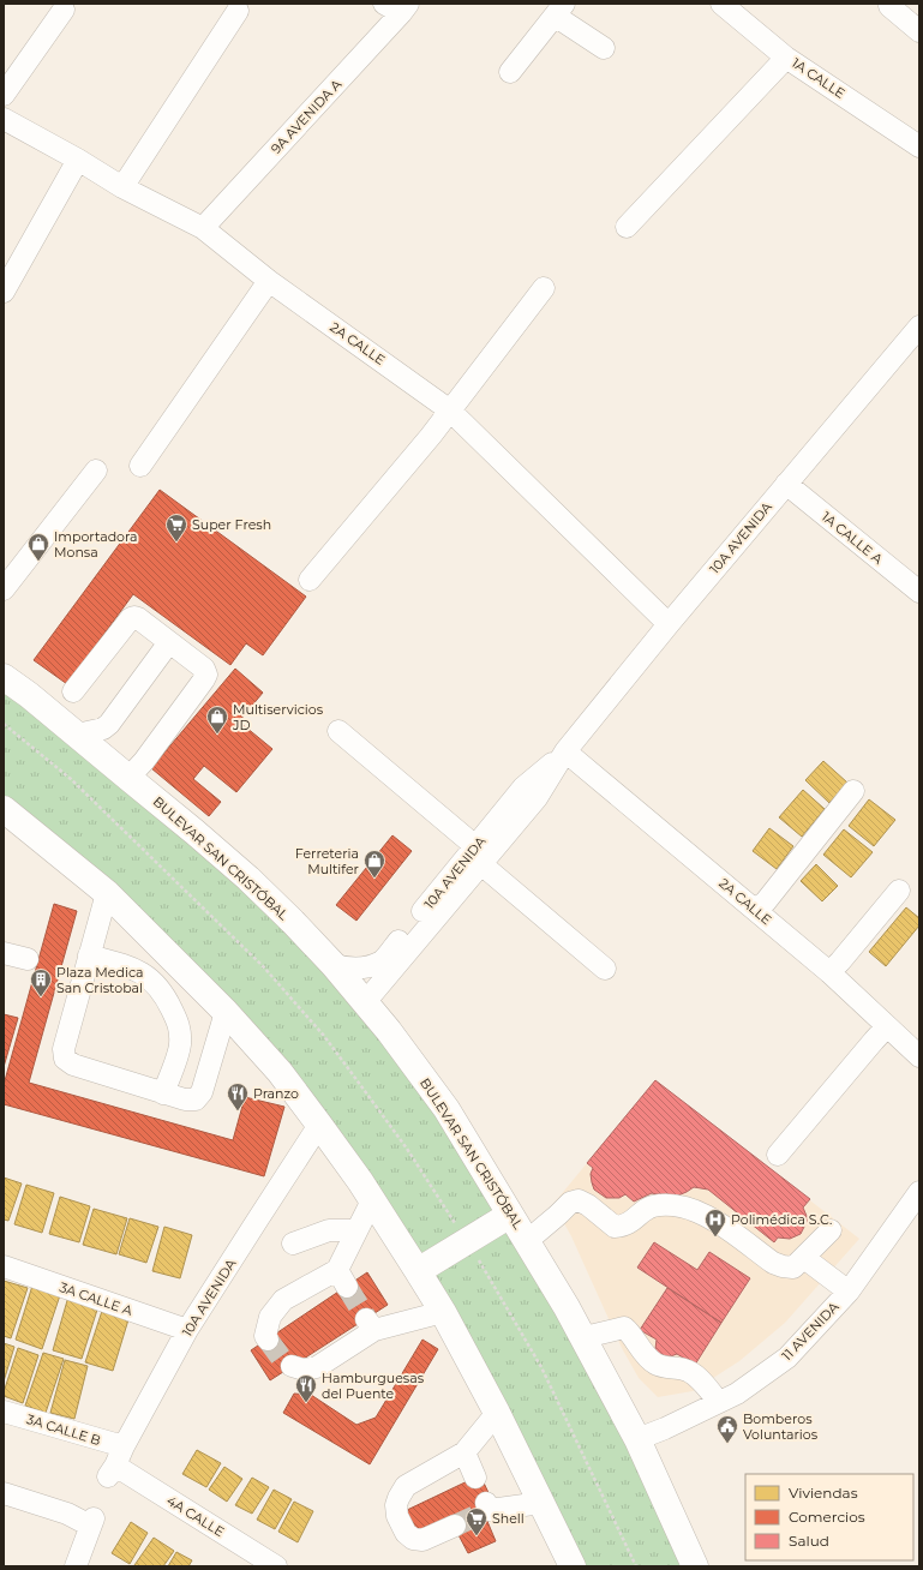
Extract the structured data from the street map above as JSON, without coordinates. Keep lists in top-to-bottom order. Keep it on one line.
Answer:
{"streets":{"main road":["BULEVAR SAN CRISTÓBAL"],"street":["1A CALLE","9A AVENIDA A","2A CALLE","10A AVENIDA","1A CALLE A","3A CALLE A","11 AVENIDA","3A CALLE B","4A CALLE"]},"crossings":[["9A AVENIDA A","2A CALLE"],["2A CALLE","10A AVENIDA"],["10A AVENIDA","1A CALLE A"],["10A AVENIDA","BULEVAR SAN CRISTÓBAL"],["10A AVENIDA","3A CALLE A"],["10A AVENIDA","3A CALLE B"],["10A AVENIDA","4A CALLE"],["BULEVAR SAN CRISTÓBAL","11 AVENIDA"],["3A CALLE B","4A CALLE"]],"places":{"supermarket":["Super Fresh","Shell"],"shop":["Importadora Monsa","Multiservicios JD","Ferreteria Multifer"],"building":["Plaza Medica San Cristobal"],"restaurant":["Pranzo","Hamburguesas del Puente"],"hospital":["Polimédica S.C."],"public building":["Bomberos Voluntarios"]},"legend":["Viviendas","Comercios","Salud"]}
